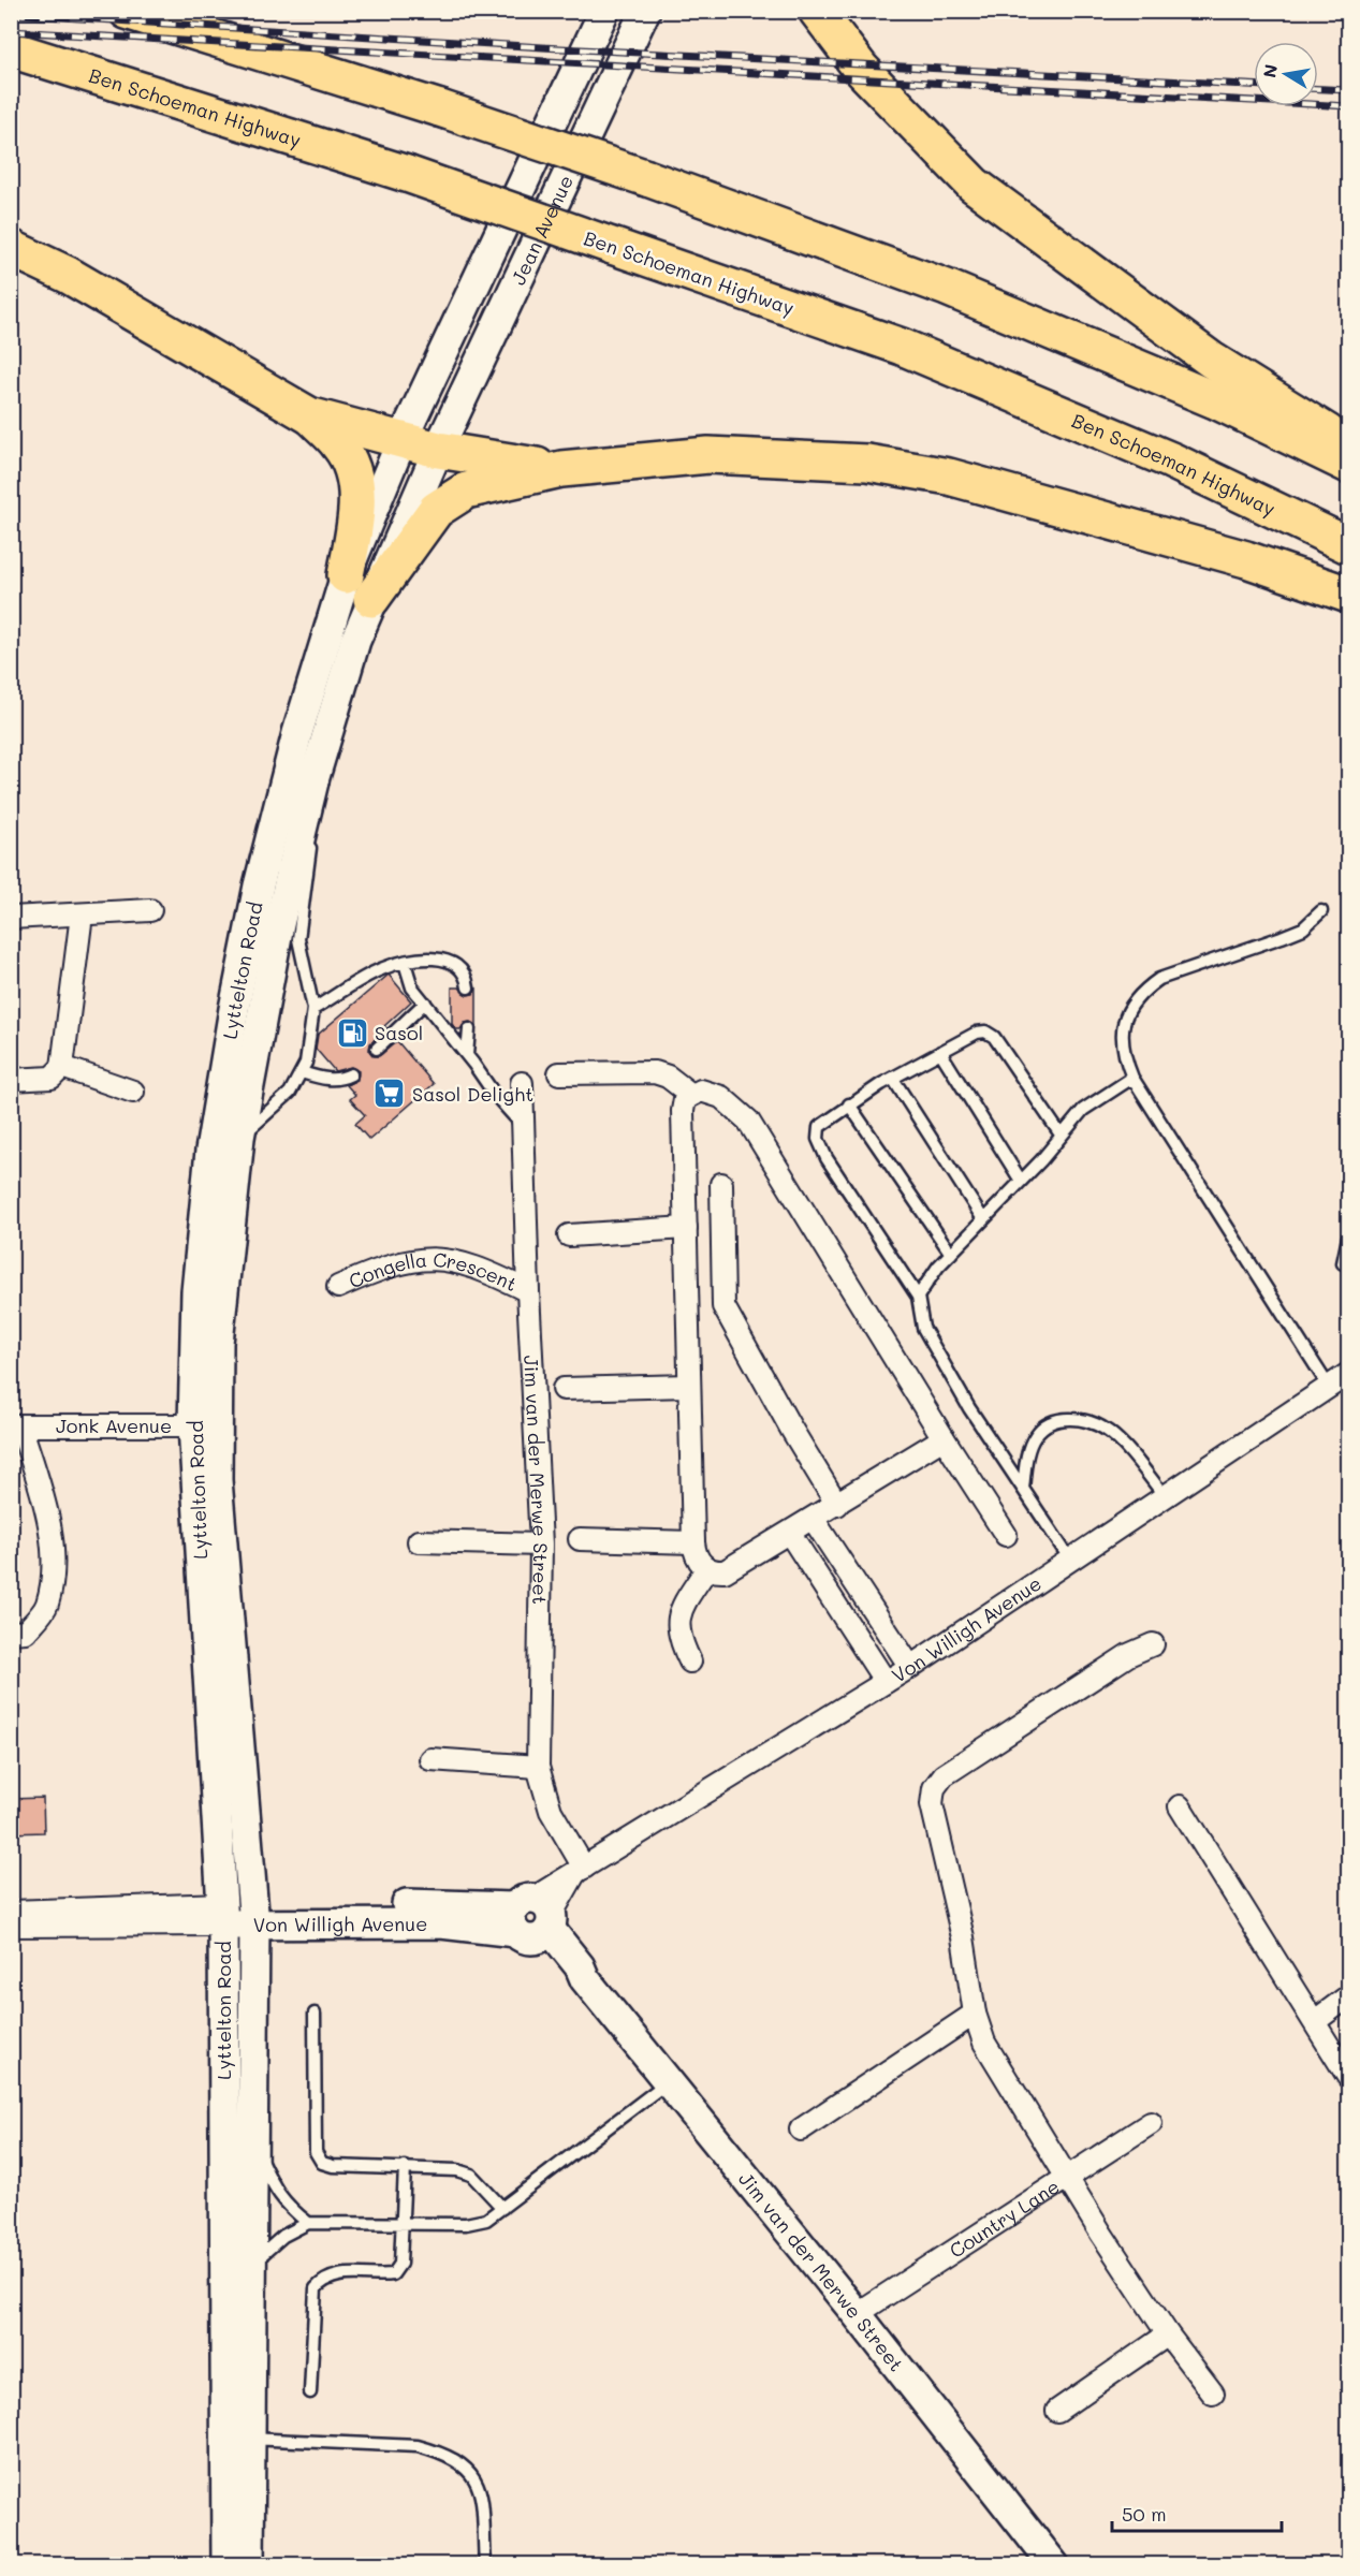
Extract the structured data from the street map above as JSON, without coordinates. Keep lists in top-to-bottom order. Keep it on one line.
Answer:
{"streets":{"highway":["Ben Schoeman Highway"],"main road":["Jean Avenue","Lyttelton Road","Jim van der Merwe Street","Von Willigh Avenue"],"street":["Congella Crescent","Jonk Avenue","Country Lane"]},"crossings":[["Jean Avenue","Lyttelton Road"],["Lyttelton Road","Jonk Avenue"],["Lyttelton Road","Von Willigh Avenue"],["Congella Crescent","Jim van der Merwe Street"],["Jim van der Merwe Street","Von Willigh Avenue"],["Jim van der Merwe Street","Country Lane"]],"places":{"fuel station":["Sasol"],"supermarket":["Sasol Delight"]},"scale_bar":"50 m","north":"left"}
